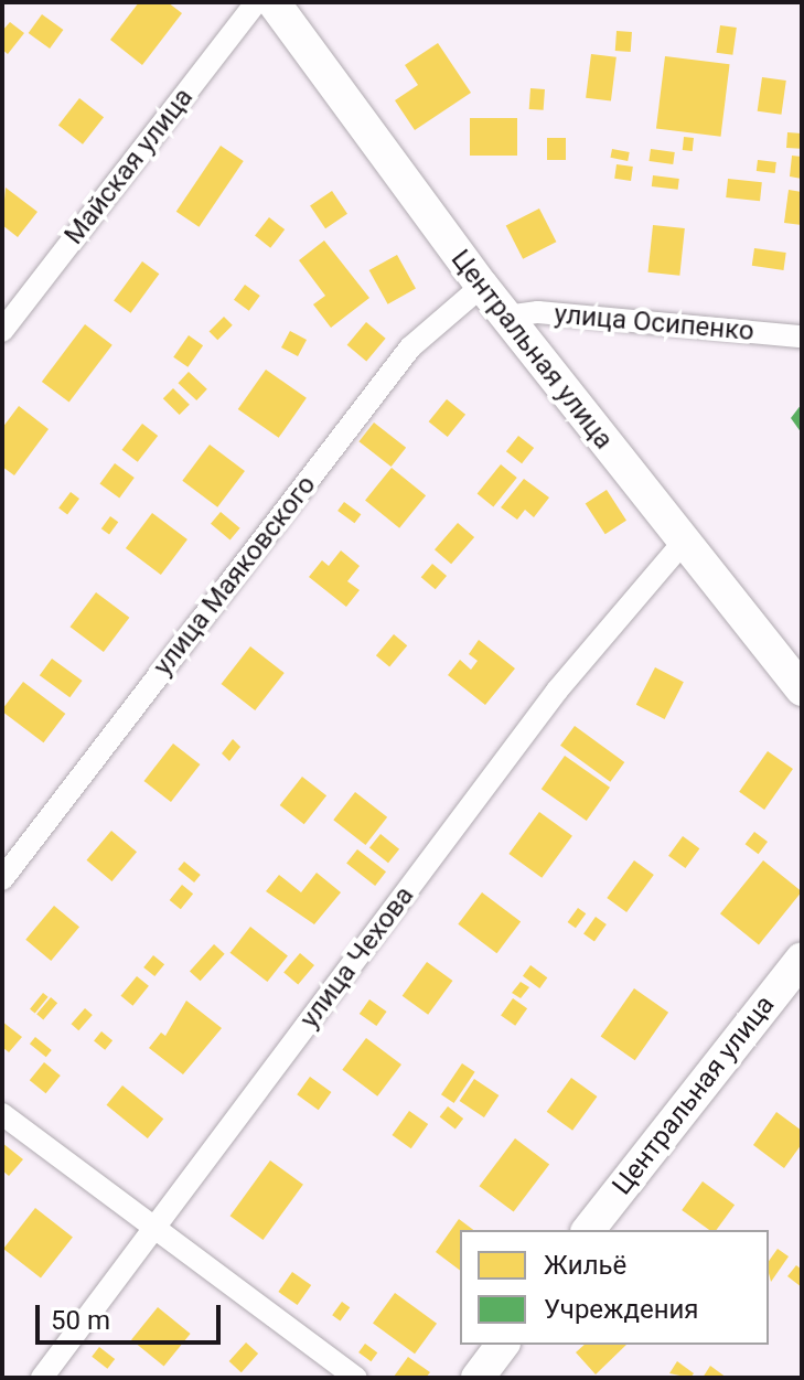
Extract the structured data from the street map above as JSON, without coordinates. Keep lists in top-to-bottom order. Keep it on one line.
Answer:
{"streets":{"street":["Майская улица","улица Осипенко","Центральная улица","улица Маяковского","улица Чехова"]},"crossings":[["улица Осипенко","Центральная улица"],["Центральная улица","улица Маяковского"],["Центральная улица","улица Чехова"]],"legend":["Жильё","Учреждения"],"scale_bar":"50 m"}
